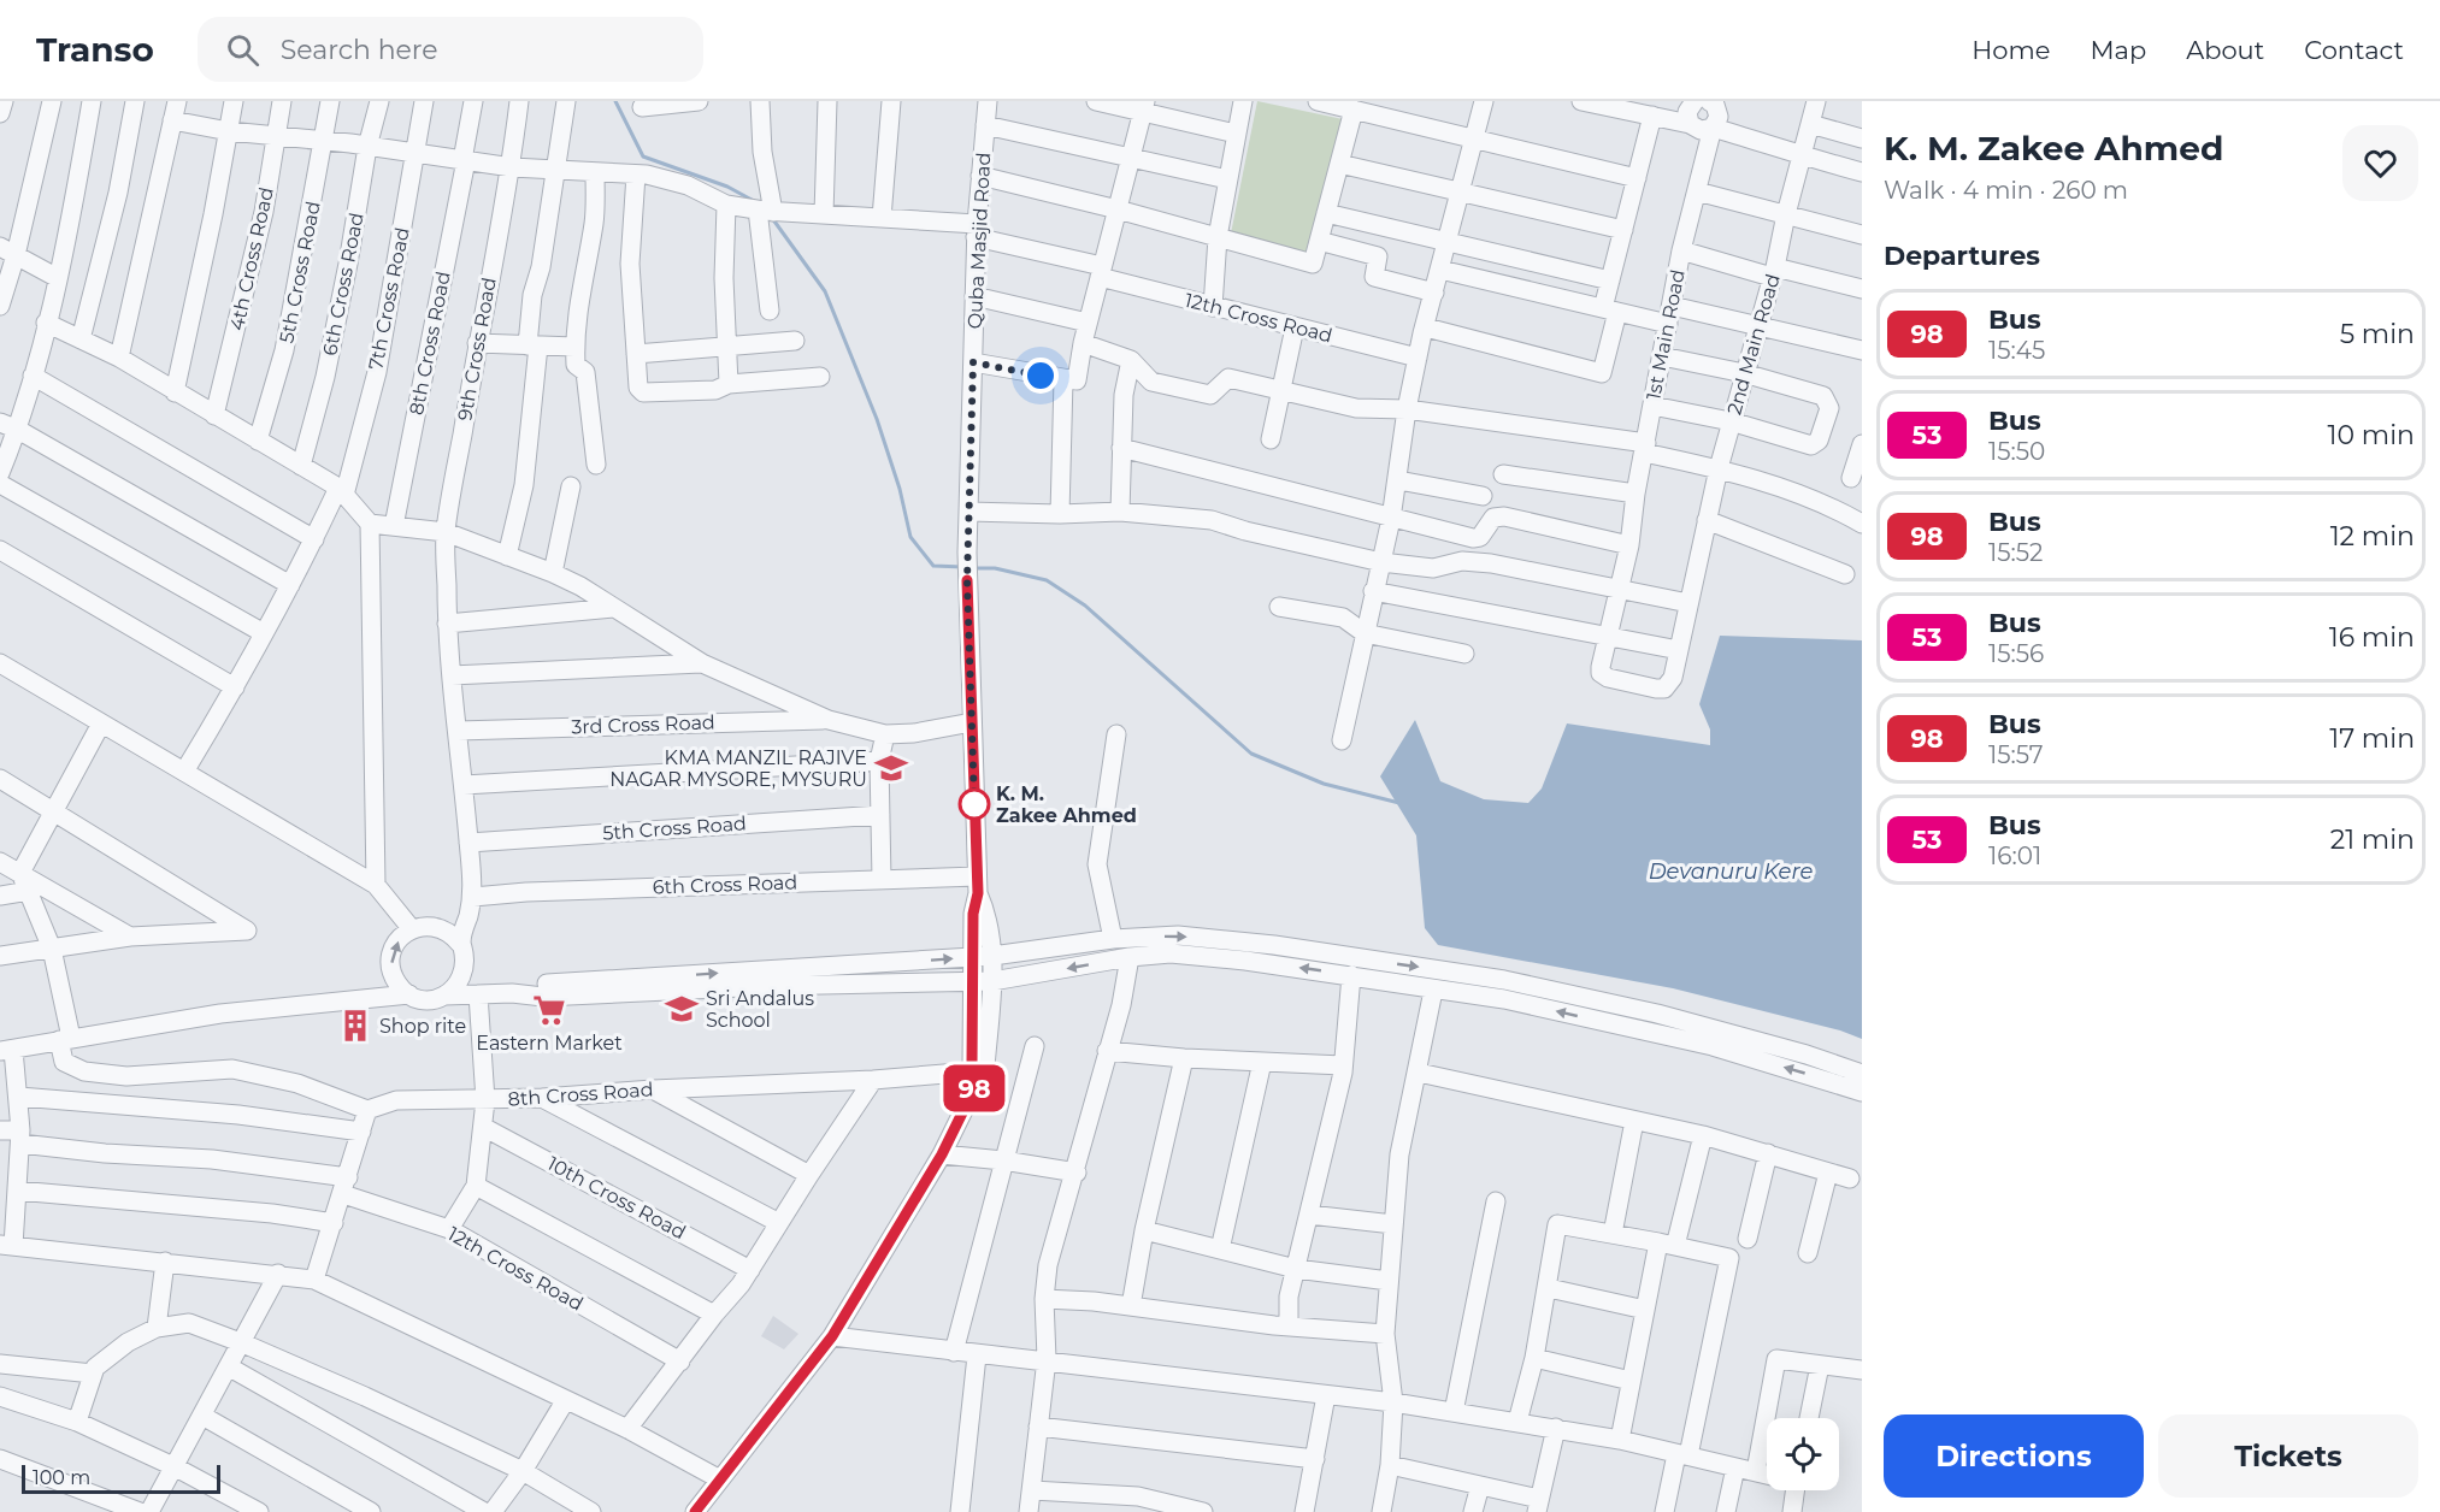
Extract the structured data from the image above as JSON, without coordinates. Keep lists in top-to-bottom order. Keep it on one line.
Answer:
{"streets":{"street":["Quba Masjid Road","4th Cross Road","5th Cross Road","6th Cross Road","7th Cross Road","12th Cross Road","1st Main Road","8th Cross Road","2nd Main Road","9th Cross Road","3rd Cross Road","10th Cross Road"]},"crossings":[["Quba Masjid Road","12th Cross Road"],["4th Cross Road","12th Cross Road"],["5th Cross Road","12th Cross Road"],["5th Cross Road","9th Cross Road"],["6th Cross Road","12th Cross Road"],["6th Cross Road","9th Cross Road"],["7th Cross Road","12th Cross Road"],["12th Cross Road","8th Cross Road"],["12th Cross Road","9th Cross Road"],["1st Main Road","2nd Main Road"],["9th Cross Road","3rd Cross Road"]],"water":["Devanuru Kere"],"places":{"school or university":["KMA MANZIL RAJIVE NAGAR MYSORE, MYSURU","Sri Andalus School"],"other":["K. M. Zakee Ahmed"],"supermarket":["Eastern Market"],"building":["Shop rite"]},"lines":["bus line 98"],"scale_bar":"100 m","page":{"header":"Transo","search":"Search here","nav":["Home","Map","About","Contact"],"on_map":"98","heading":[["K. M. Zakee Ahmed","Walk · 4 min · 260 m"],"Departures"],"list":[{"mark":"98","name":"Bus","note":"15:45","value":"5 min"},{"mark":"53","name":"Bus","note":"15:50","value":"10 min"},{"mark":"98","name":"Bus","note":"15:52","value":"12 min"},{"mark":"53","name":"Bus","note":"15:56","value":"16 min"},{"mark":"98","name":"Bus","note":"15:57","value":"17 min"},{"mark":"53","name":"Bus","note":"16:01","value":"21 min"}],"buttons":["Directions","Tickets"],"scale":"100 m"}}
